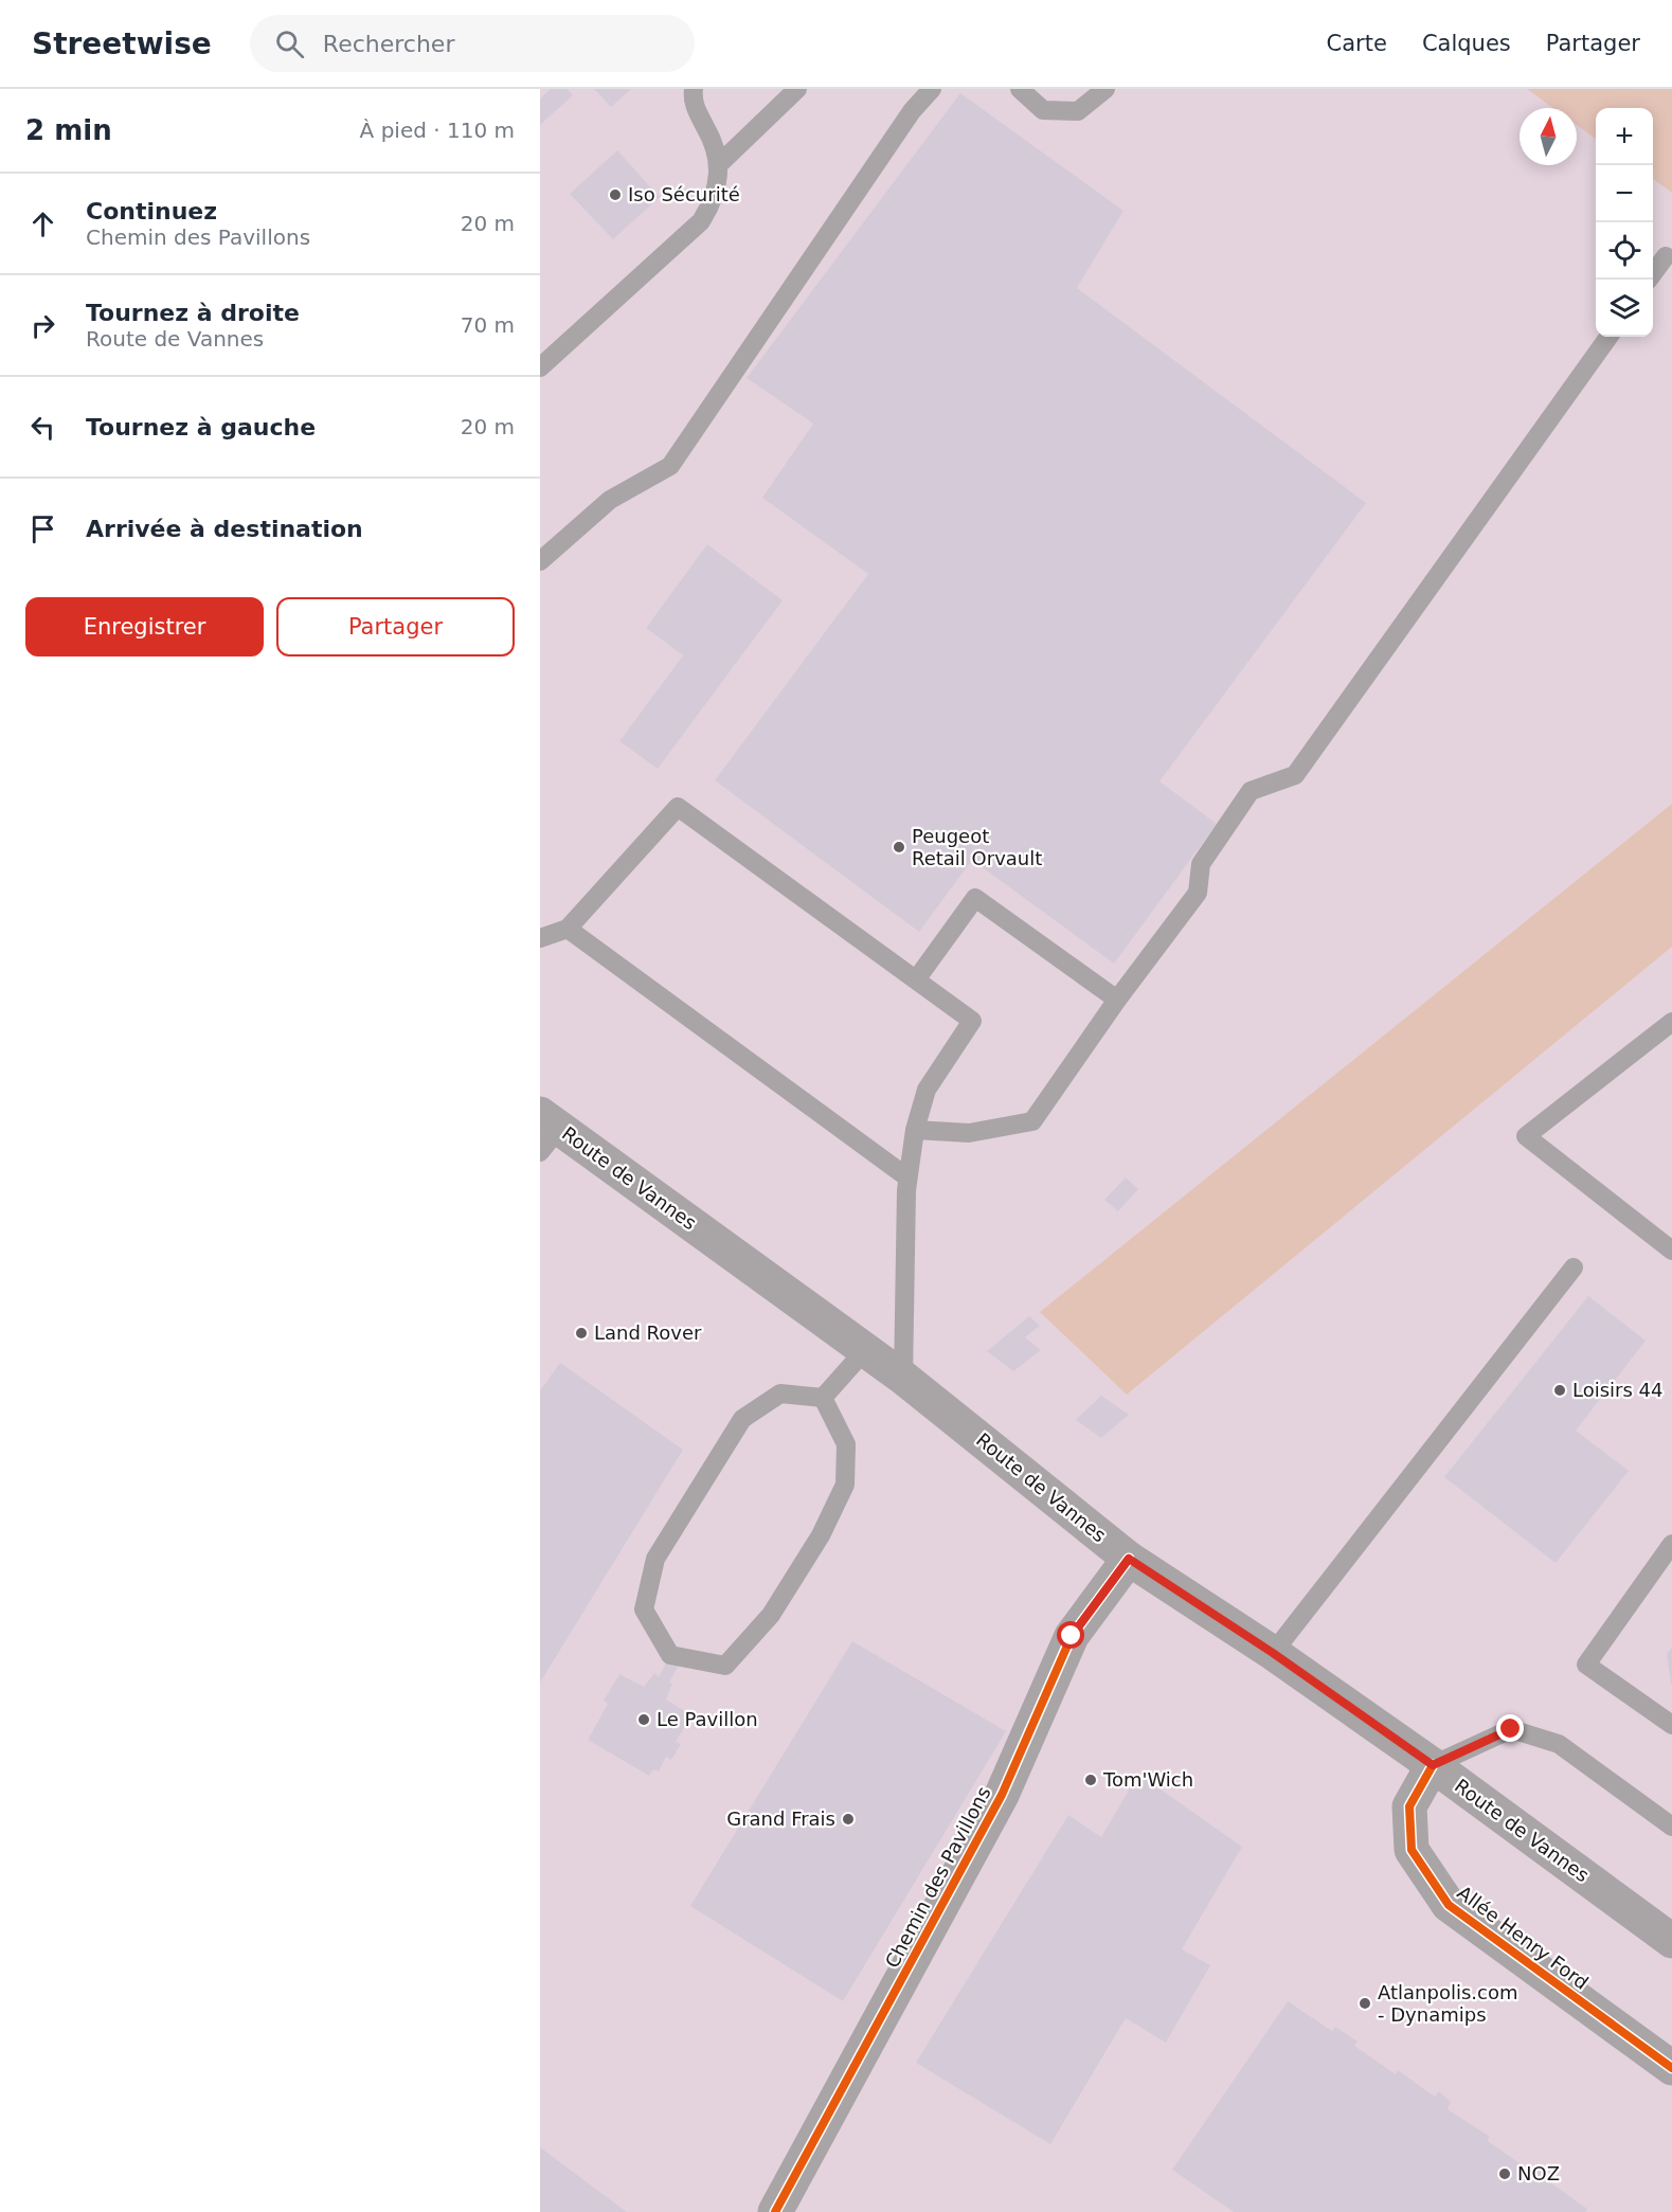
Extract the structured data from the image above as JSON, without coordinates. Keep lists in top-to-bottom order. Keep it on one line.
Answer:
{"streets":{"main road":["Route de Vannes","Chemin des Pavillons","Allée Henry Ford"]},"crossings":[["Route de Vannes","Chemin des Pavillons"],["Route de Vannes","Allée Henry Ford"]],"places":["Iso Sécurité","Peugeot Retail Orvault","Land Rover","Loisirs 44","Le Pavillon","Tom'Wich","Grand Frais","Atlanpolis.com - Dynamips","NOZ"],"north":"top","page":{"header":"Streetwise","search":"Rechercher","nav":["Carte","Calques","Partager"],"heading":["2 min","À pied · 110 m"],"map_buttons":["+","−"],"list":[["Continuez","Chemin des Pavillons","20 m"],["Tournez à droite","Route de Vannes","70 m"],["Tournez à gauche","20 m"],"Arrivée à destination"],"buttons":["Enregistrer","Partager"]}}
